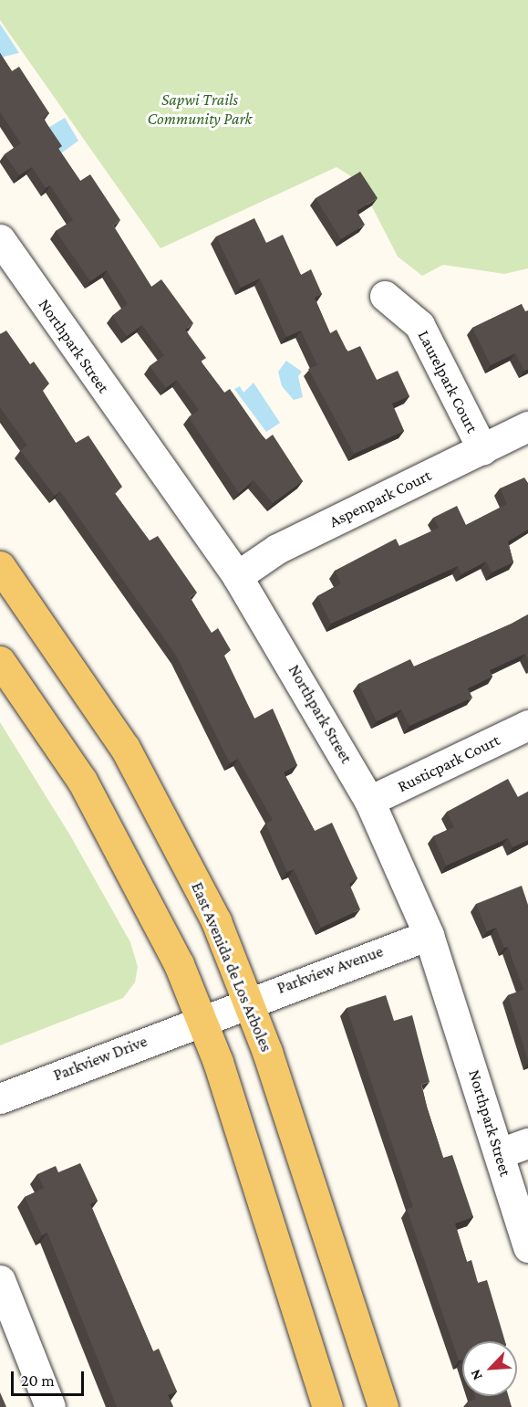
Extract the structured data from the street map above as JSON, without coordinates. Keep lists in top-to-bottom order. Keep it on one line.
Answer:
{"streets":{"main road":["East Avenida de Los Arboles"],"street":["Northpark Street","Laurelpark Court","Aspenpark Court","Rusticpark Court","Parkview Avenue","Parkview Drive"]},"crossings":[["Northpark Street","Aspenpark Court"],["Northpark Street","Rusticpark Court"],["Northpark Street","Parkview Avenue"],["Laurelpark Court","Aspenpark Court"],["East Avenida de Los Arboles","Parkview Avenue"],["Parkview Avenue","Parkview Drive"]],"parks":["Sapwi Trails Community Park"],"scale_bar":"20 m","north":"bottom left"}
